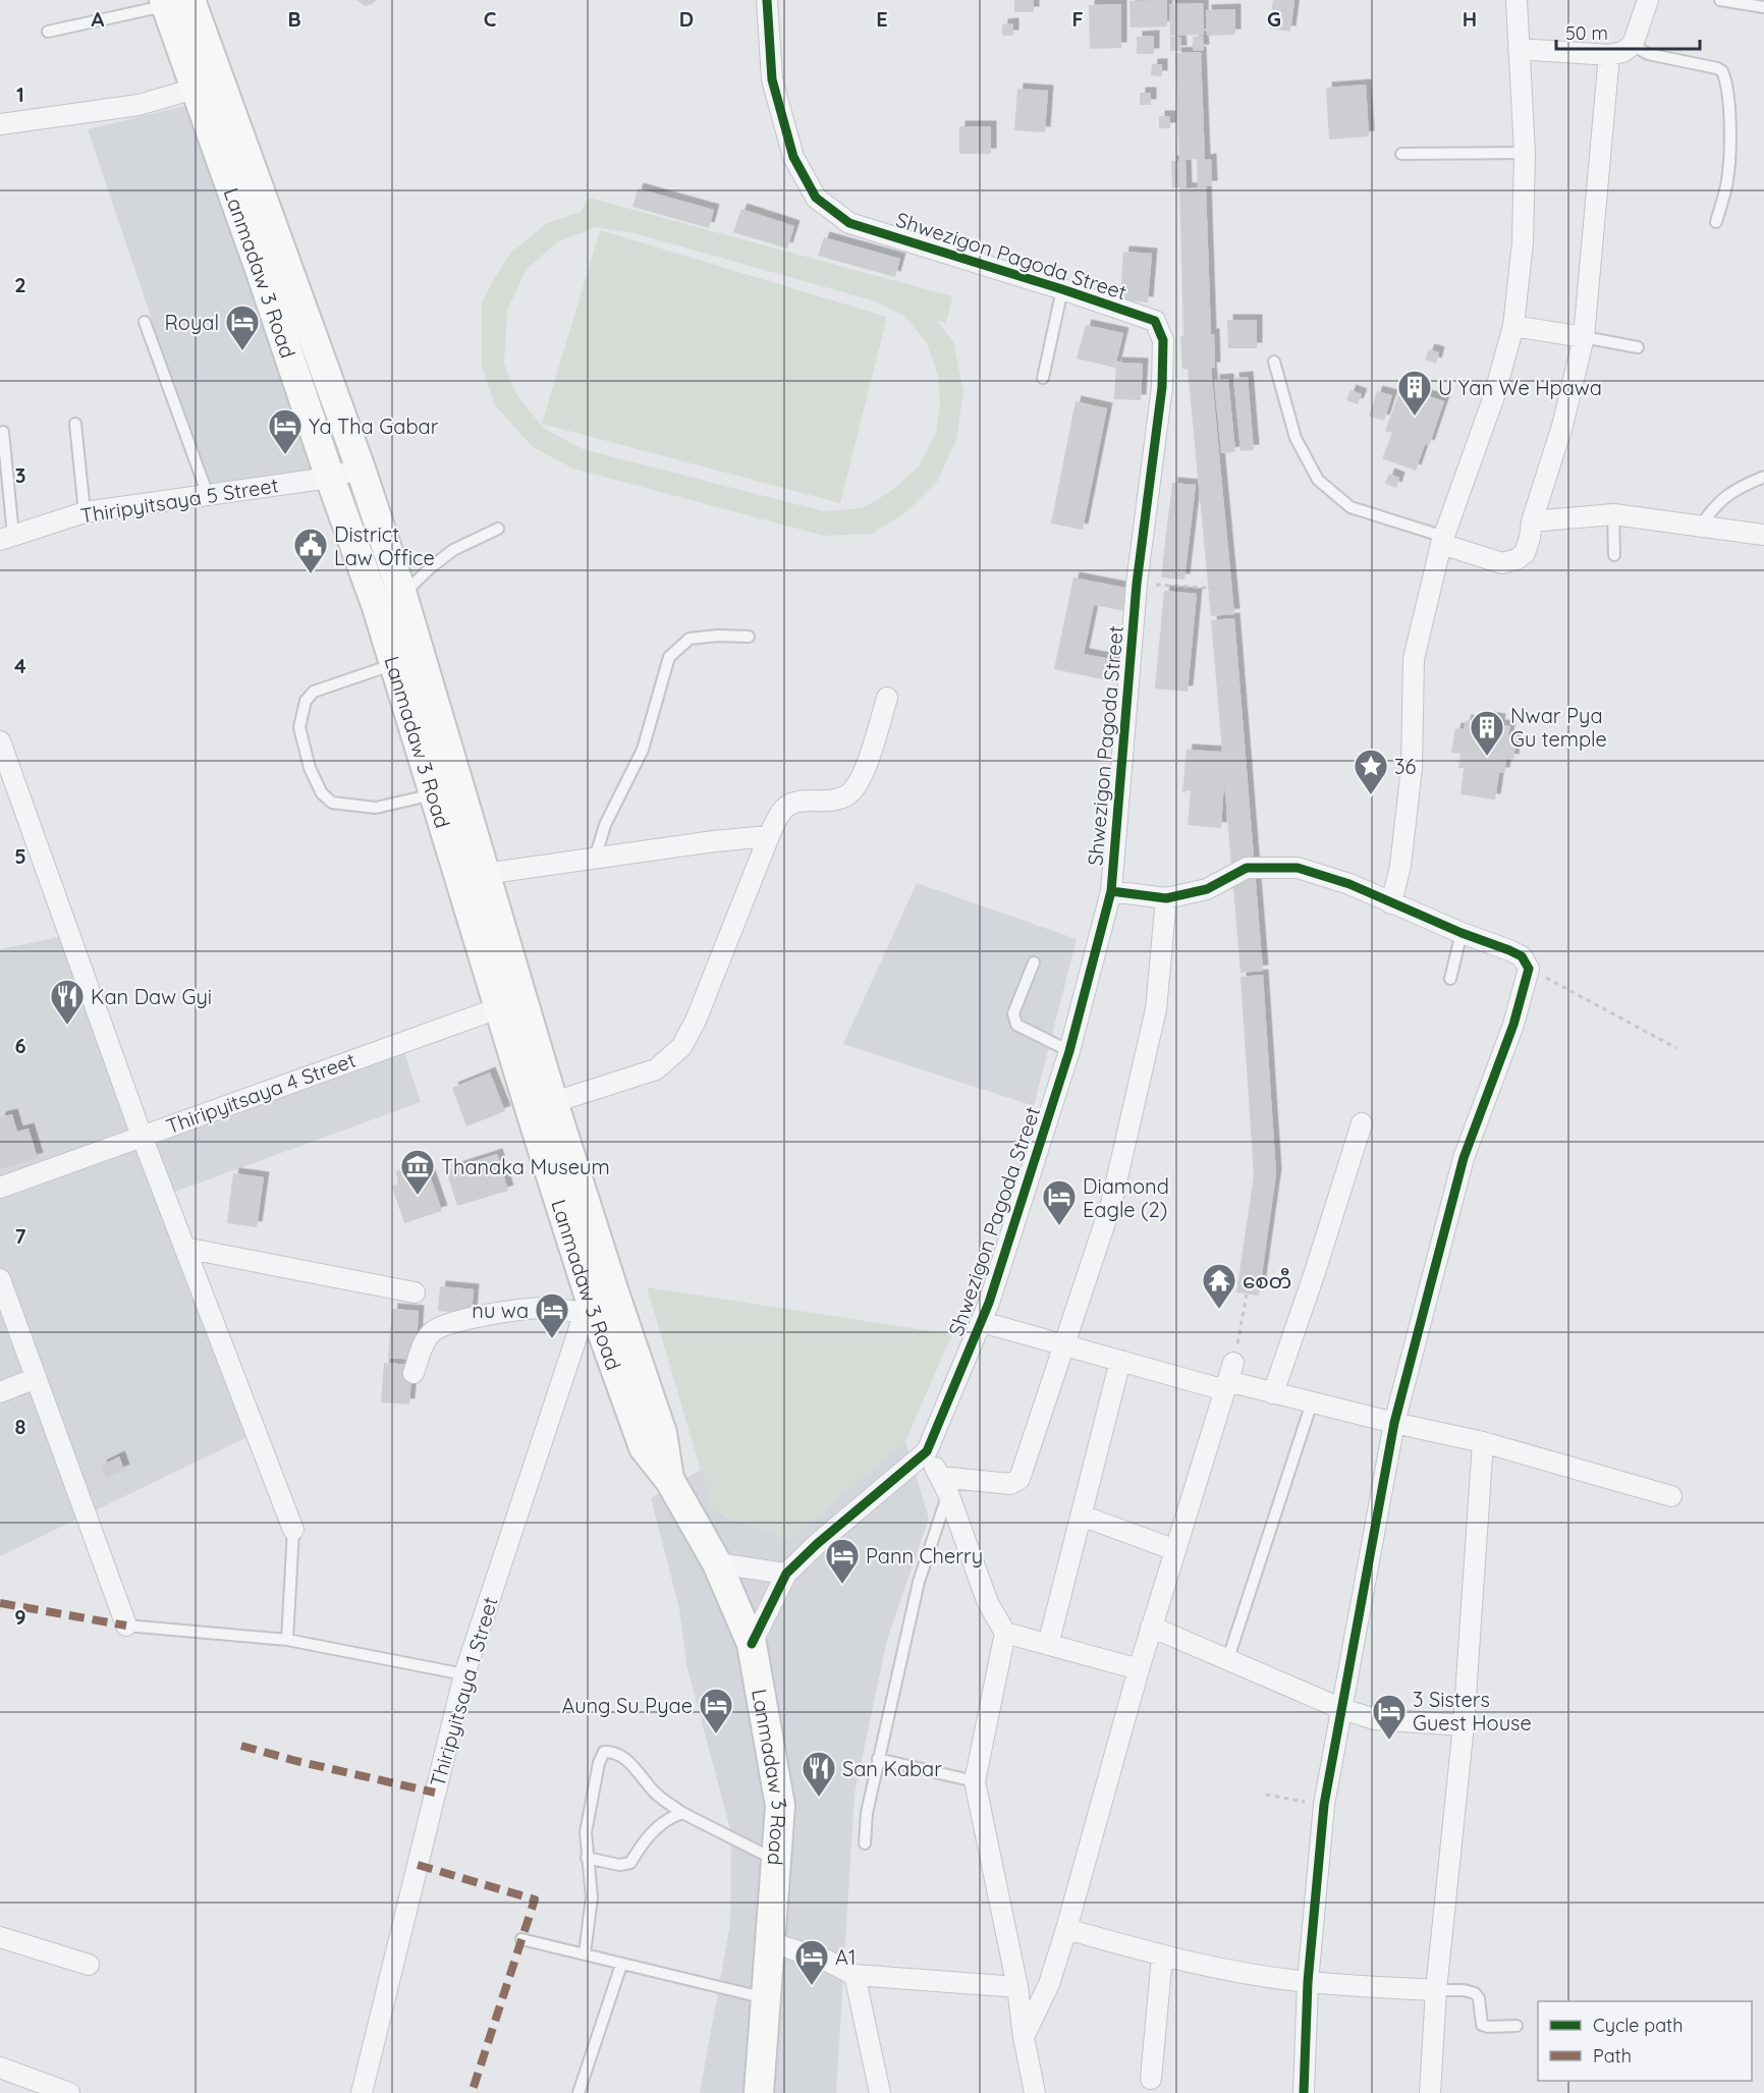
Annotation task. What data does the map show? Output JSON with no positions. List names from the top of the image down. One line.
{"streets":{"main road":["Lanmadaw 3 Road"],"street":["Shwezigon Pagoda Street","Thiripyitsaya 5 Street","Thiripyitsaya 4 Street","Thiripyitsaya 1 Street"]},"crossings":[["Shwezigon Pagoda Street","Lanmadaw 3 Road"],["Lanmadaw 3 Road","Thiripyitsaya 5 Street"],["Lanmadaw 3 Road","Thiripyitsaya 4 Street"],["Lanmadaw 3 Road","Thiripyitsaya 1 Street"]],"places":{"hotel":["Royal","Ya Tha Gabar","Diamond Eagle (2)","nu wa","Pann Cherry","Aung Su Pyae","3 Sisters Guest House","A1"],"building":["U Yan We Hpawa","Nwar Pya Gu temple"],"public building":["District Law Office"],"place":["36"],"restaurant":["Kan Daw Gyi","San Kabar"],"museum":["Thanaka Museum"],"temple":["စေတီ"]},"legend":["Cycle path","Path"],"scale_bar":"50 m","grid":{"columns":["A","B","C","D","E","F","G","H"],"rows":["1","2","3","4","5","6","7","8","9"]}}
